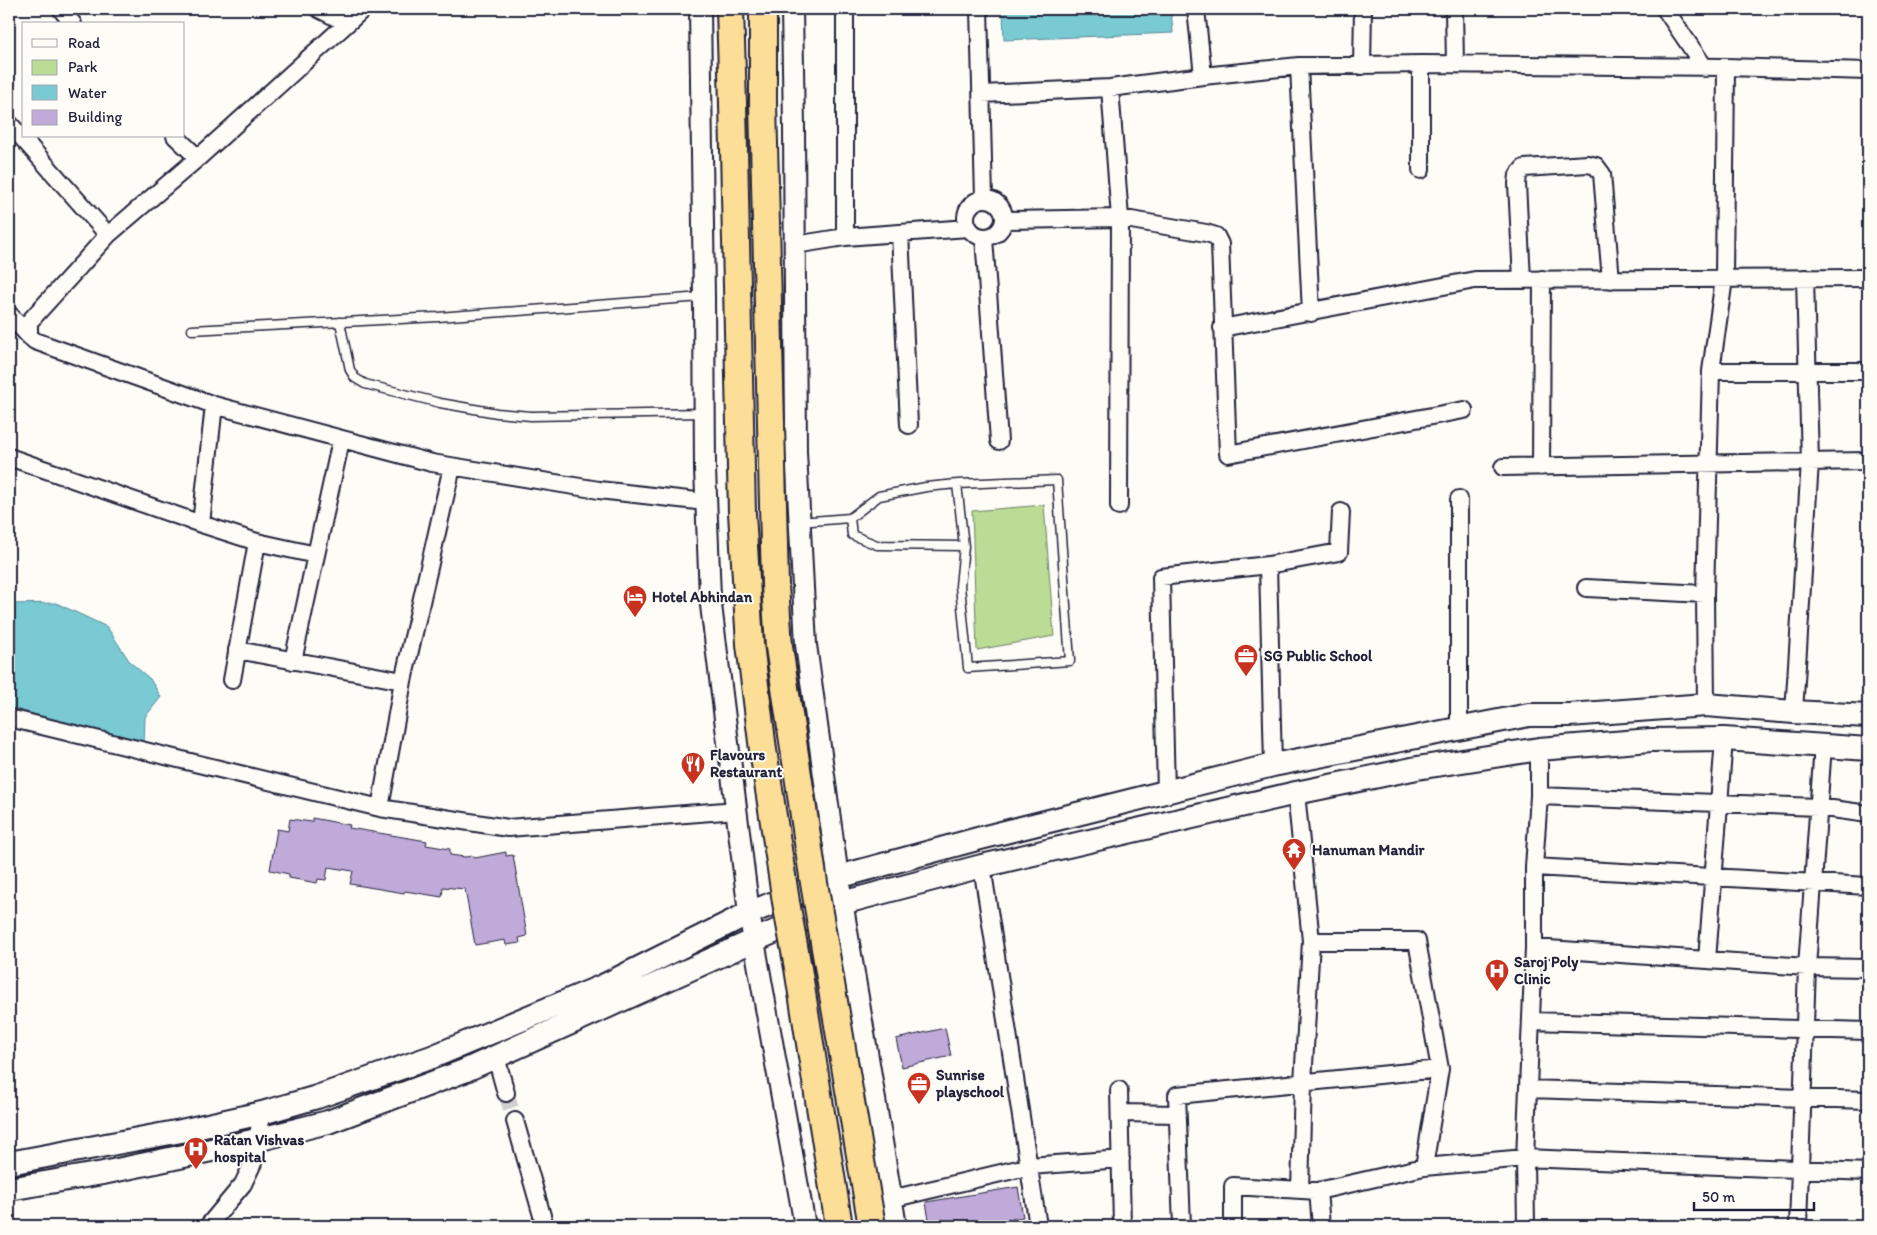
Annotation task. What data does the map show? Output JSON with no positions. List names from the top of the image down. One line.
{"places":{"hotel":["Hotel Abhindan"],"office":["SG Public School","Sunrise playschool"],"restaurant":["Flavours Restaurant"],"temple":["Hanuman Mandir"],"hospital":["Saroj Poly Clinic","Ratan Vishvas hospital"]},"legend":["Road","Park","Water","Building"],"scale_bar":"50 m"}
